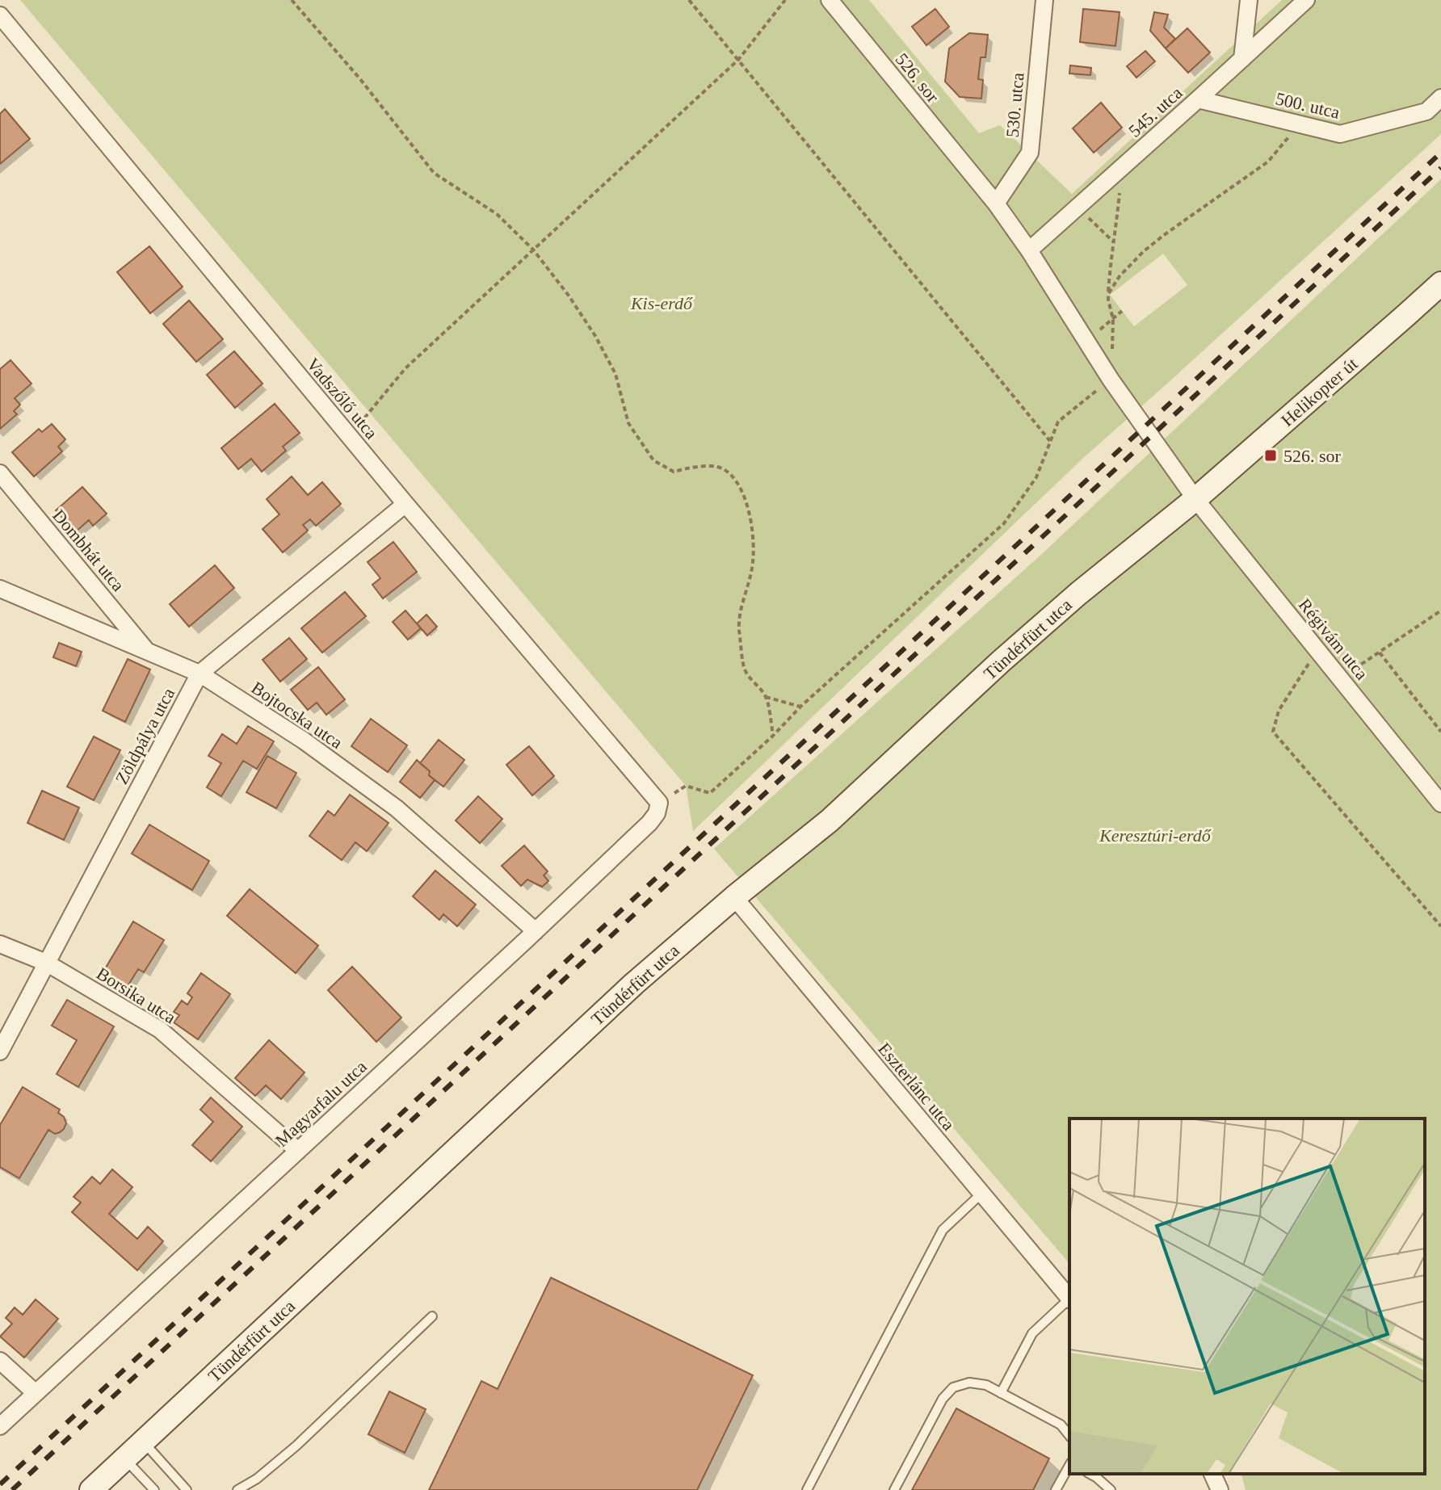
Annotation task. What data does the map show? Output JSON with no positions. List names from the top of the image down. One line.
{"streets":{"street":["526. sor","530. utca","500. utca","545. utca","Helikopter út","Vadszőlő utca","Dombhát utca","Tündérfürt utca","Régivám utca","Bojtocska utca","Zöldpálya utca","Borsika utca","Eszterlánc utca","Magyarfalu utca"]},"crossings":[["526. sor","530. utca"],["526. sor","545. utca"],["526. sor","Helikopter út"],["526. sor","Tündérfürt utca"],["526. sor","Régivám utca"],["500. utca","545. utca"],["Helikopter út","Tündérfürt utca"],["Helikopter út","Régivám utca"],["Vadszőlő utca","Zöldpálya utca"],["Vadszőlő utca","Magyarfalu utca"],["Dombhát utca","Bojtocska utca"],["Tündérfürt utca","Régivám utca"],["Tündérfürt utca","Eszterlánc utca"],["Bojtocska utca","Zöldpálya utca"],["Bojtocska utca","Magyarfalu utca"],["Zöldpálya utca","Borsika utca"],["Borsika utca","Magyarfalu utca"]],"parks":["Kis-erdő","Keresztúri-erdő"],"places":{"transit":["526. sor"]}}
